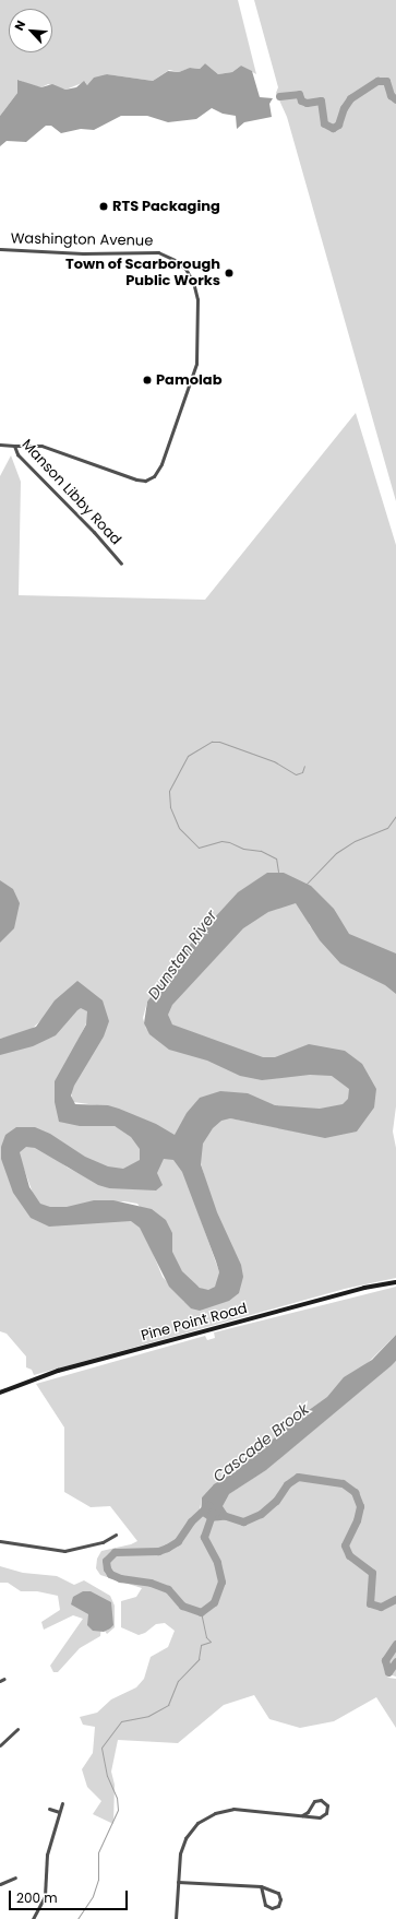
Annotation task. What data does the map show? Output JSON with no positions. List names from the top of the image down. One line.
{"streets":{"main road":["Pine Point Road"],"street":["Washington Avenue","Manson Libby Road"]},"crossings":[["Washington Avenue","Manson Libby Road"]],"water":["Dunstan River","Cascade Brook"],"places":["RTS Packaging","Town of Scarborough Public Works","Pamolab"],"scale_bar":"200 m","north":"top left"}
